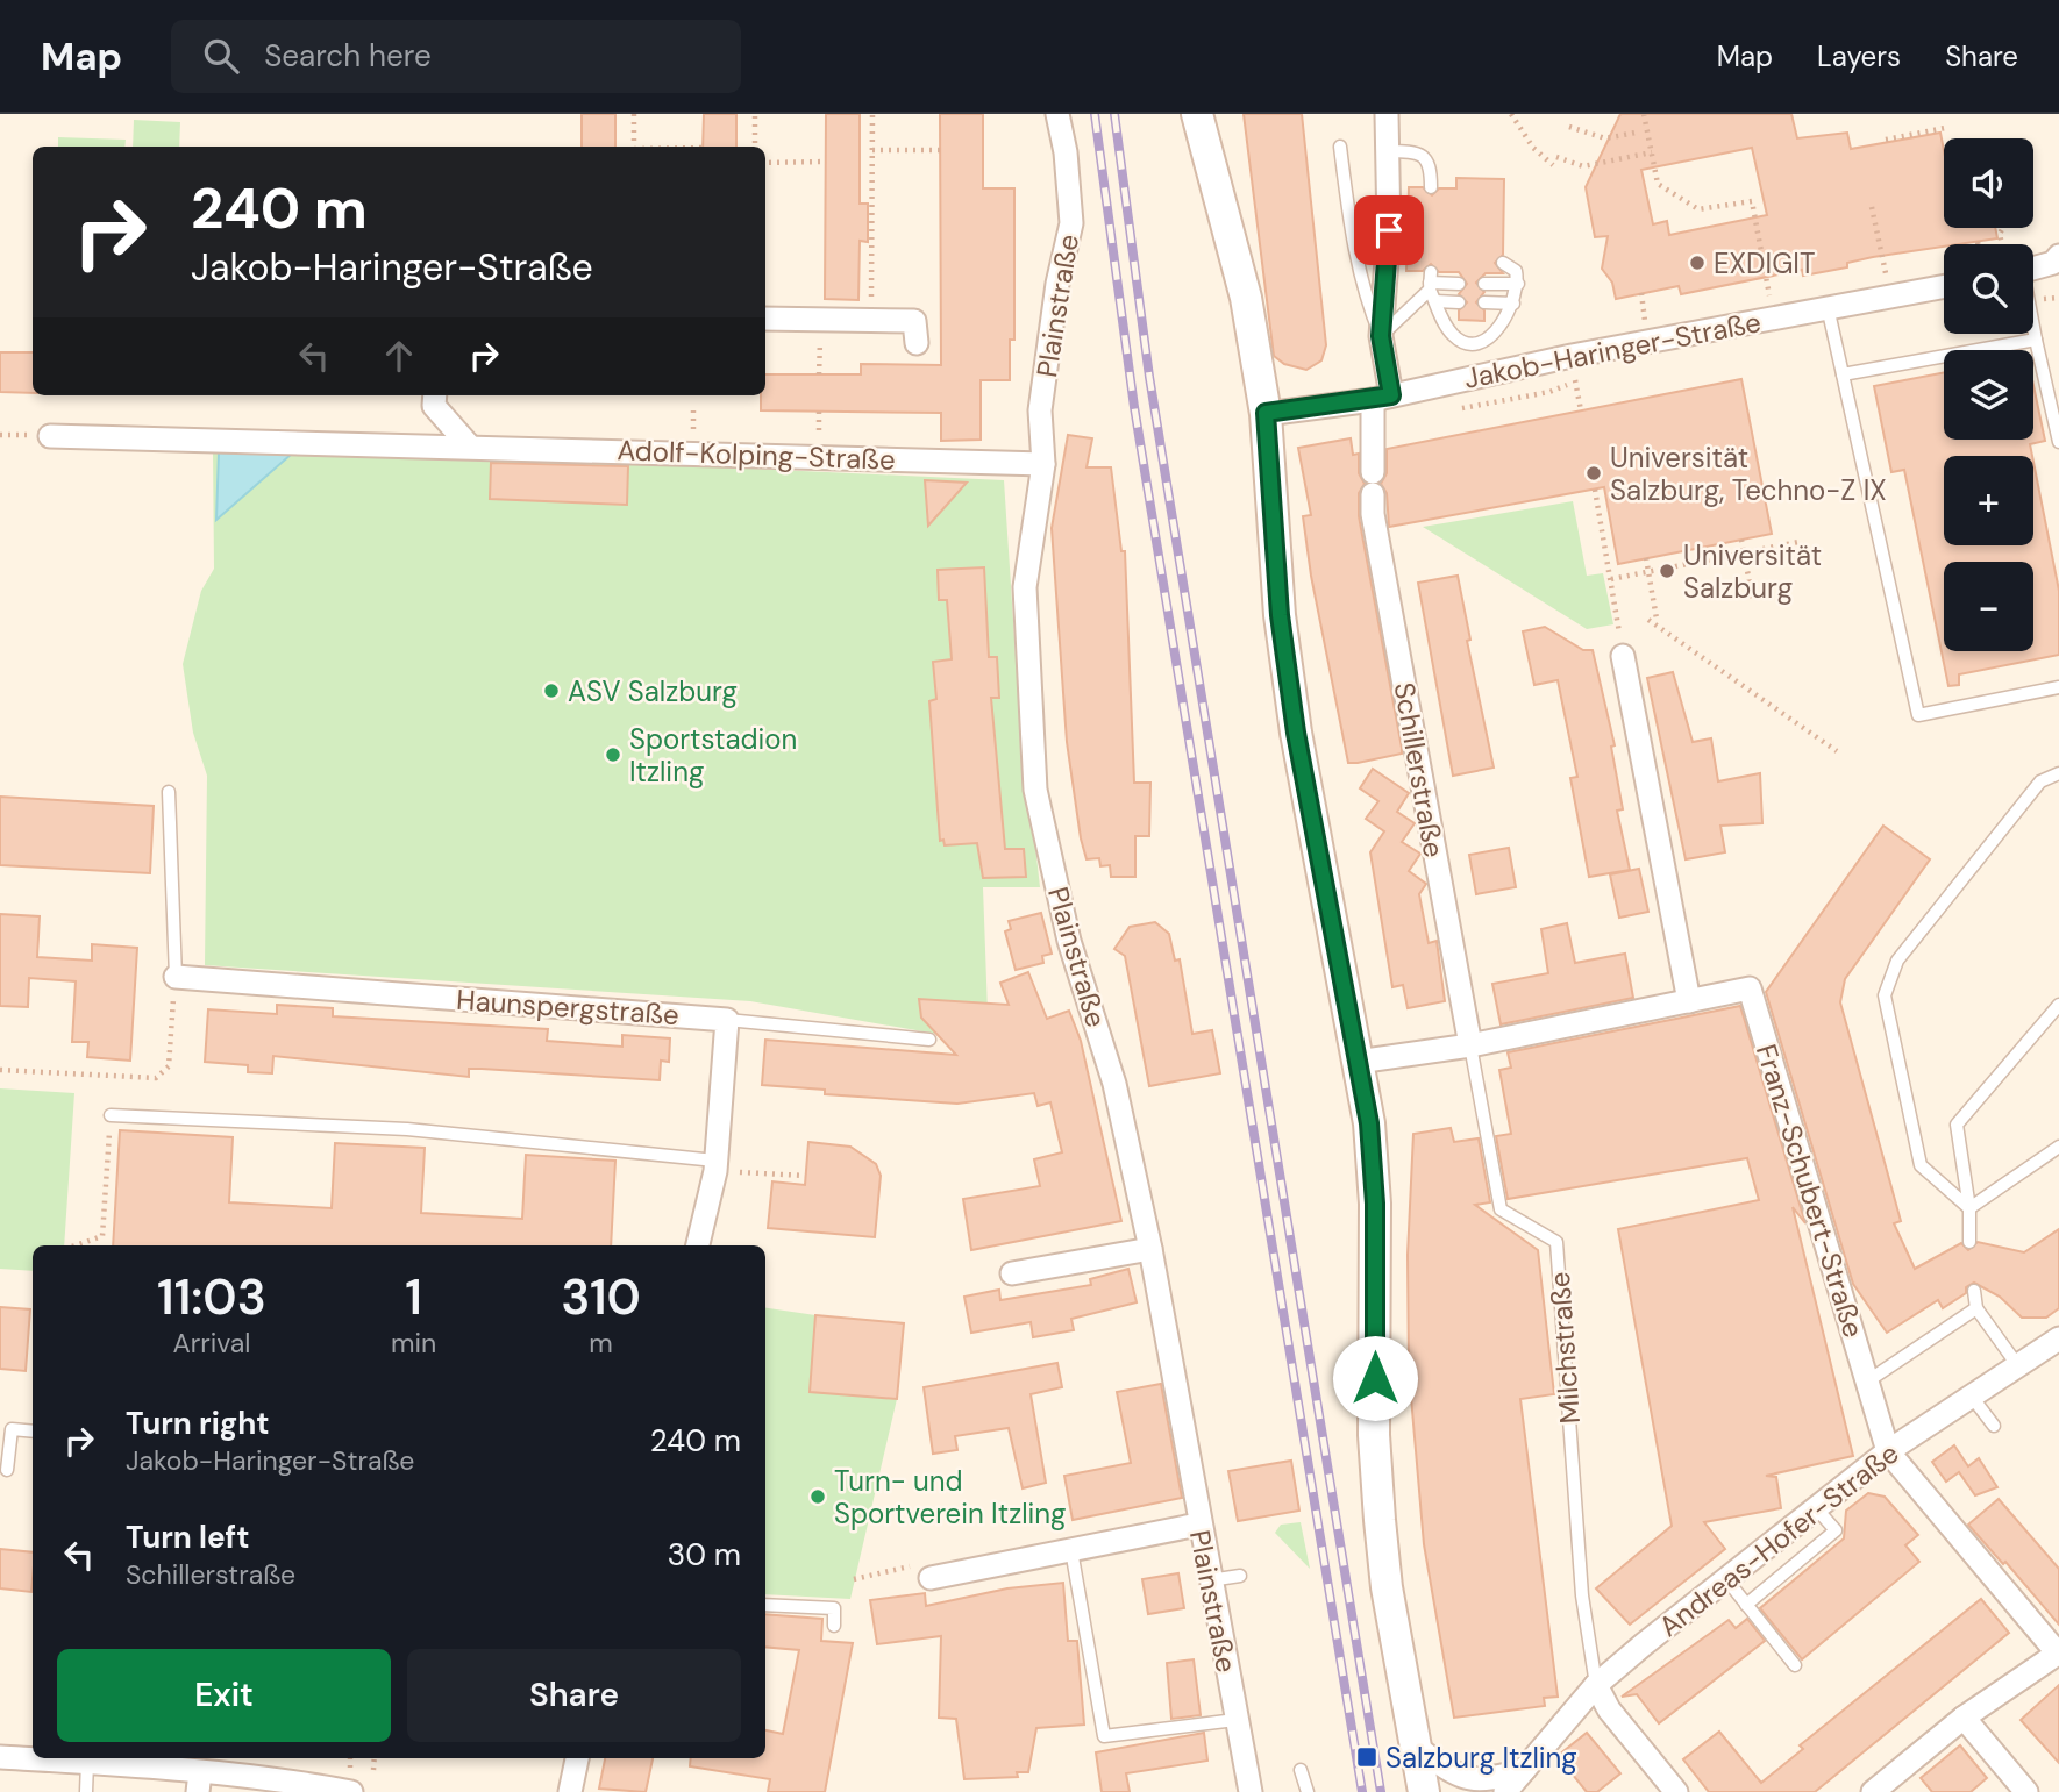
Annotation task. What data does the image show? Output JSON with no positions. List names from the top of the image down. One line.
{"streets":{"street":["Plainstraße","Jakob-Haringer-Straße","Adolf-Kolping-Straße","Schillerstraße","Haunspergstraße","Franz-Schubert-Straße","Andreas-Hofer-Straße"],"lane":["Milchstraße"]},"crossings":[["Plainstraße","Adolf-Kolping-Straße"],["Jakob-Haringer-Straße","Schillerstraße"],["Schillerstraße","Franz-Schubert-Straße"],["Schillerstraße","Milchstraße"],["Franz-Schubert-Straße","Milchstraße"],["Franz-Schubert-Straße","Andreas-Hofer-Straße"],["Milchstraße","Andreas-Hofer-Straße"]],"places":{"other":["EXDIGIT","Universität Salzburg, Techno-Z IX","Universität Salzburg","ASV Salzburg","Sportstadion Itzling","Turn- und Sportverein Itzling"],"transit":["Salzburg Itzling"]},"page":{"header":"Map","search":"Search here","nav":["Map","Layers","Share"],"map_buttons":["+","−"],"turn":["240 m","Jakob-Haringer-Straße"],"eta":["11:03","Arrival","1","min","310","m"],"list":[{"name":"Turn right","note":"Jakob-Haringer-Straße","value":"240 m"},{"name":"Turn left","note":"Schillerstraße","value":"30 m"}],"buttons":["Exit","Share"]}}
